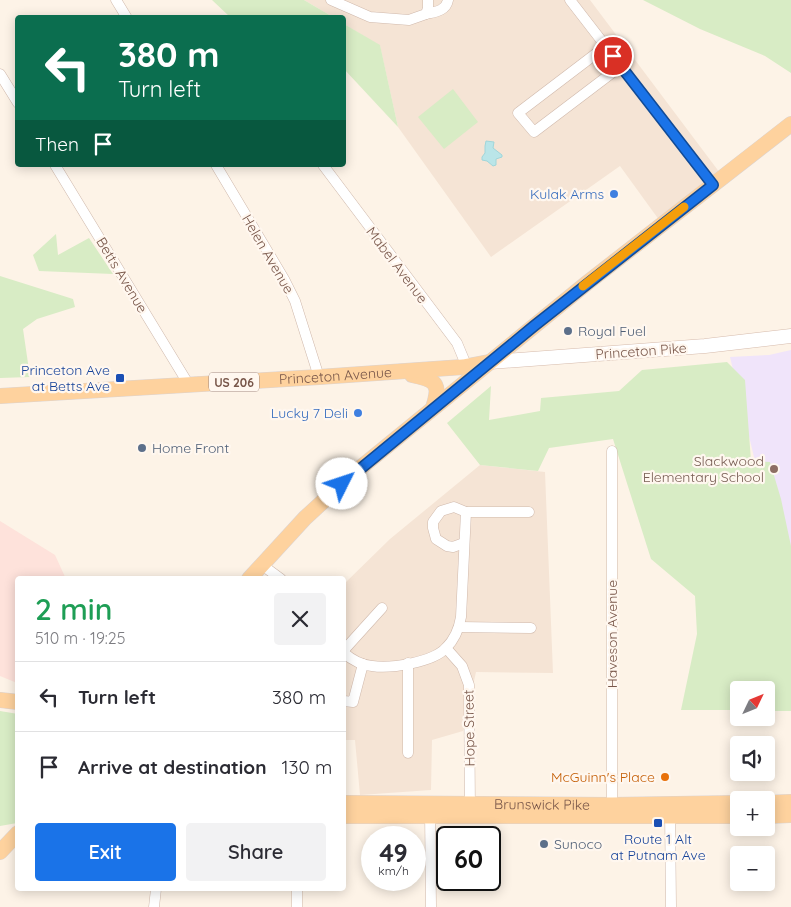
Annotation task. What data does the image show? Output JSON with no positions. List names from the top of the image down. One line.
{"streets":{"main road":["Princeton Pike","Princeton Avenue","US 206","Brunswick Pike"],"street":["Helen Avenue","Mabel Avenue","Betts Avenue","Haveson Avenue","Hope Street"]},"crossings":[["Helen Avenue","Princeton Avenue"],["Mabel Avenue","Princeton Avenue"],["Betts Avenue","Princeton Avenue"],["Princeton Pike","Princeton Avenue"],["Princeton Pike","US 206"],["Princeton Avenue","US 206"],["Haveson Avenue","Brunswick Pike"],["Hope Street","Brunswick Pike"]],"places":{"other":["Kulak Arms","Royal Fuel","Lucky 7 Deli","Home Front","Slackwood Elementary School","McGuinn's Place","Sunoco"],"transit":["Princeton Ave at Betts Ave","Route 1 Alt at Putnam Ave"]},"north":"top right","page":{"turn":["380 m","Turn left"],"then":"Then","heading":["2 min","510 m · 19:25"],"list":[{"name":"Turn left","value":"380 m"},{"name":"Arrive at destination","value":"130 m"}],"map_buttons":["+","−"],"buttons":["Exit","Share"],"speed":"49 km/h","limit":"60"}}
